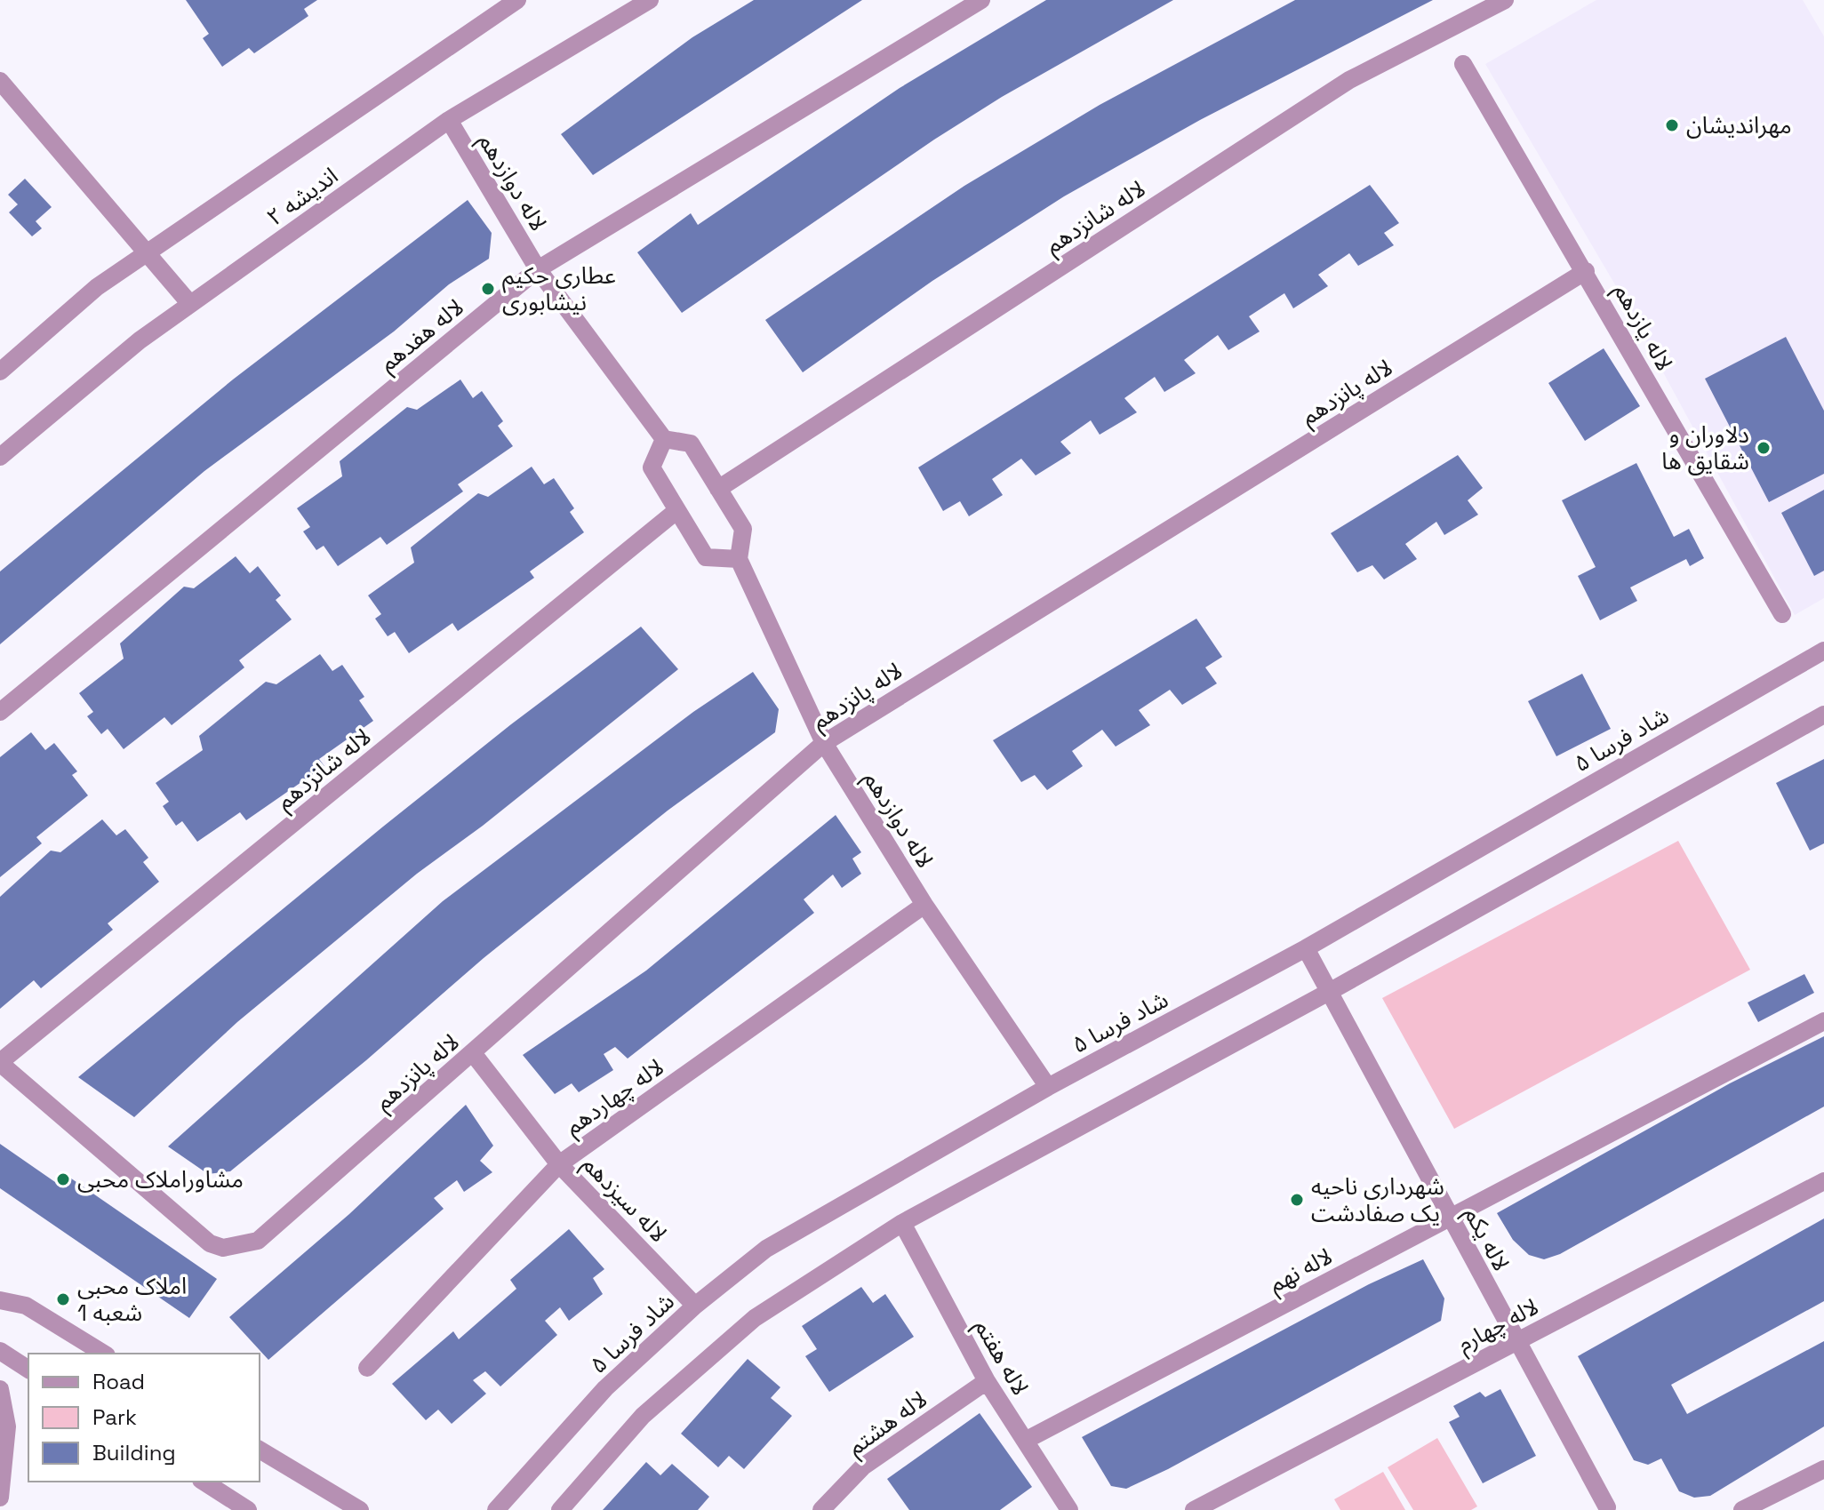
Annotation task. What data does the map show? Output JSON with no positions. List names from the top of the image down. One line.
{"streets":{"street":["لاله دوازدهم","اندیشه ۲","لاله شانزدهم","لاله یازدهم","لاله هفدهم","لاله پانزدهم","شاد فرسا ۵","لاله چهاردهم","لاله سیزدهم","لاله یکم","لاله نهم","لاله چهارم","لاله هفتم","لاله هشتم"]},"crossings":[["لاله دوازدهم","اندیشه ۲"],["لاله دوازدهم","لاله هفدهم"],["لاله دوازدهم","لاله پانزدهم"],["لاله دوازدهم","شاد فرسا ۵"],["لاله دوازدهم","لاله چهاردهم"],["لاله شانزدهم","لاله پانزدهم"],["لاله یازدهم","لاله پانزدهم"],["لاله پانزدهم","لاله سیزدهم"],["شاد فرسا ۵","لاله سیزدهم"],["شاد فرسا ۵","لاله یکم"],["لاله چهاردهم","لاله سیزدهم"],["لاله یکم","لاله نهم"],["لاله یکم","لاله چهارم"],["لاله نهم","لاله هفتم"],["لاله هفتم","لاله هشتم"]],"places":["مهراندیشان","عطاری حکیم نیشابوری","دلاوران و شقایق ها","مشاوراملاک محبی","شهرداری ناحیه یک صفادشت","املاک محبی شعبه 1"],"legend":["Road","Park","Building"]}
